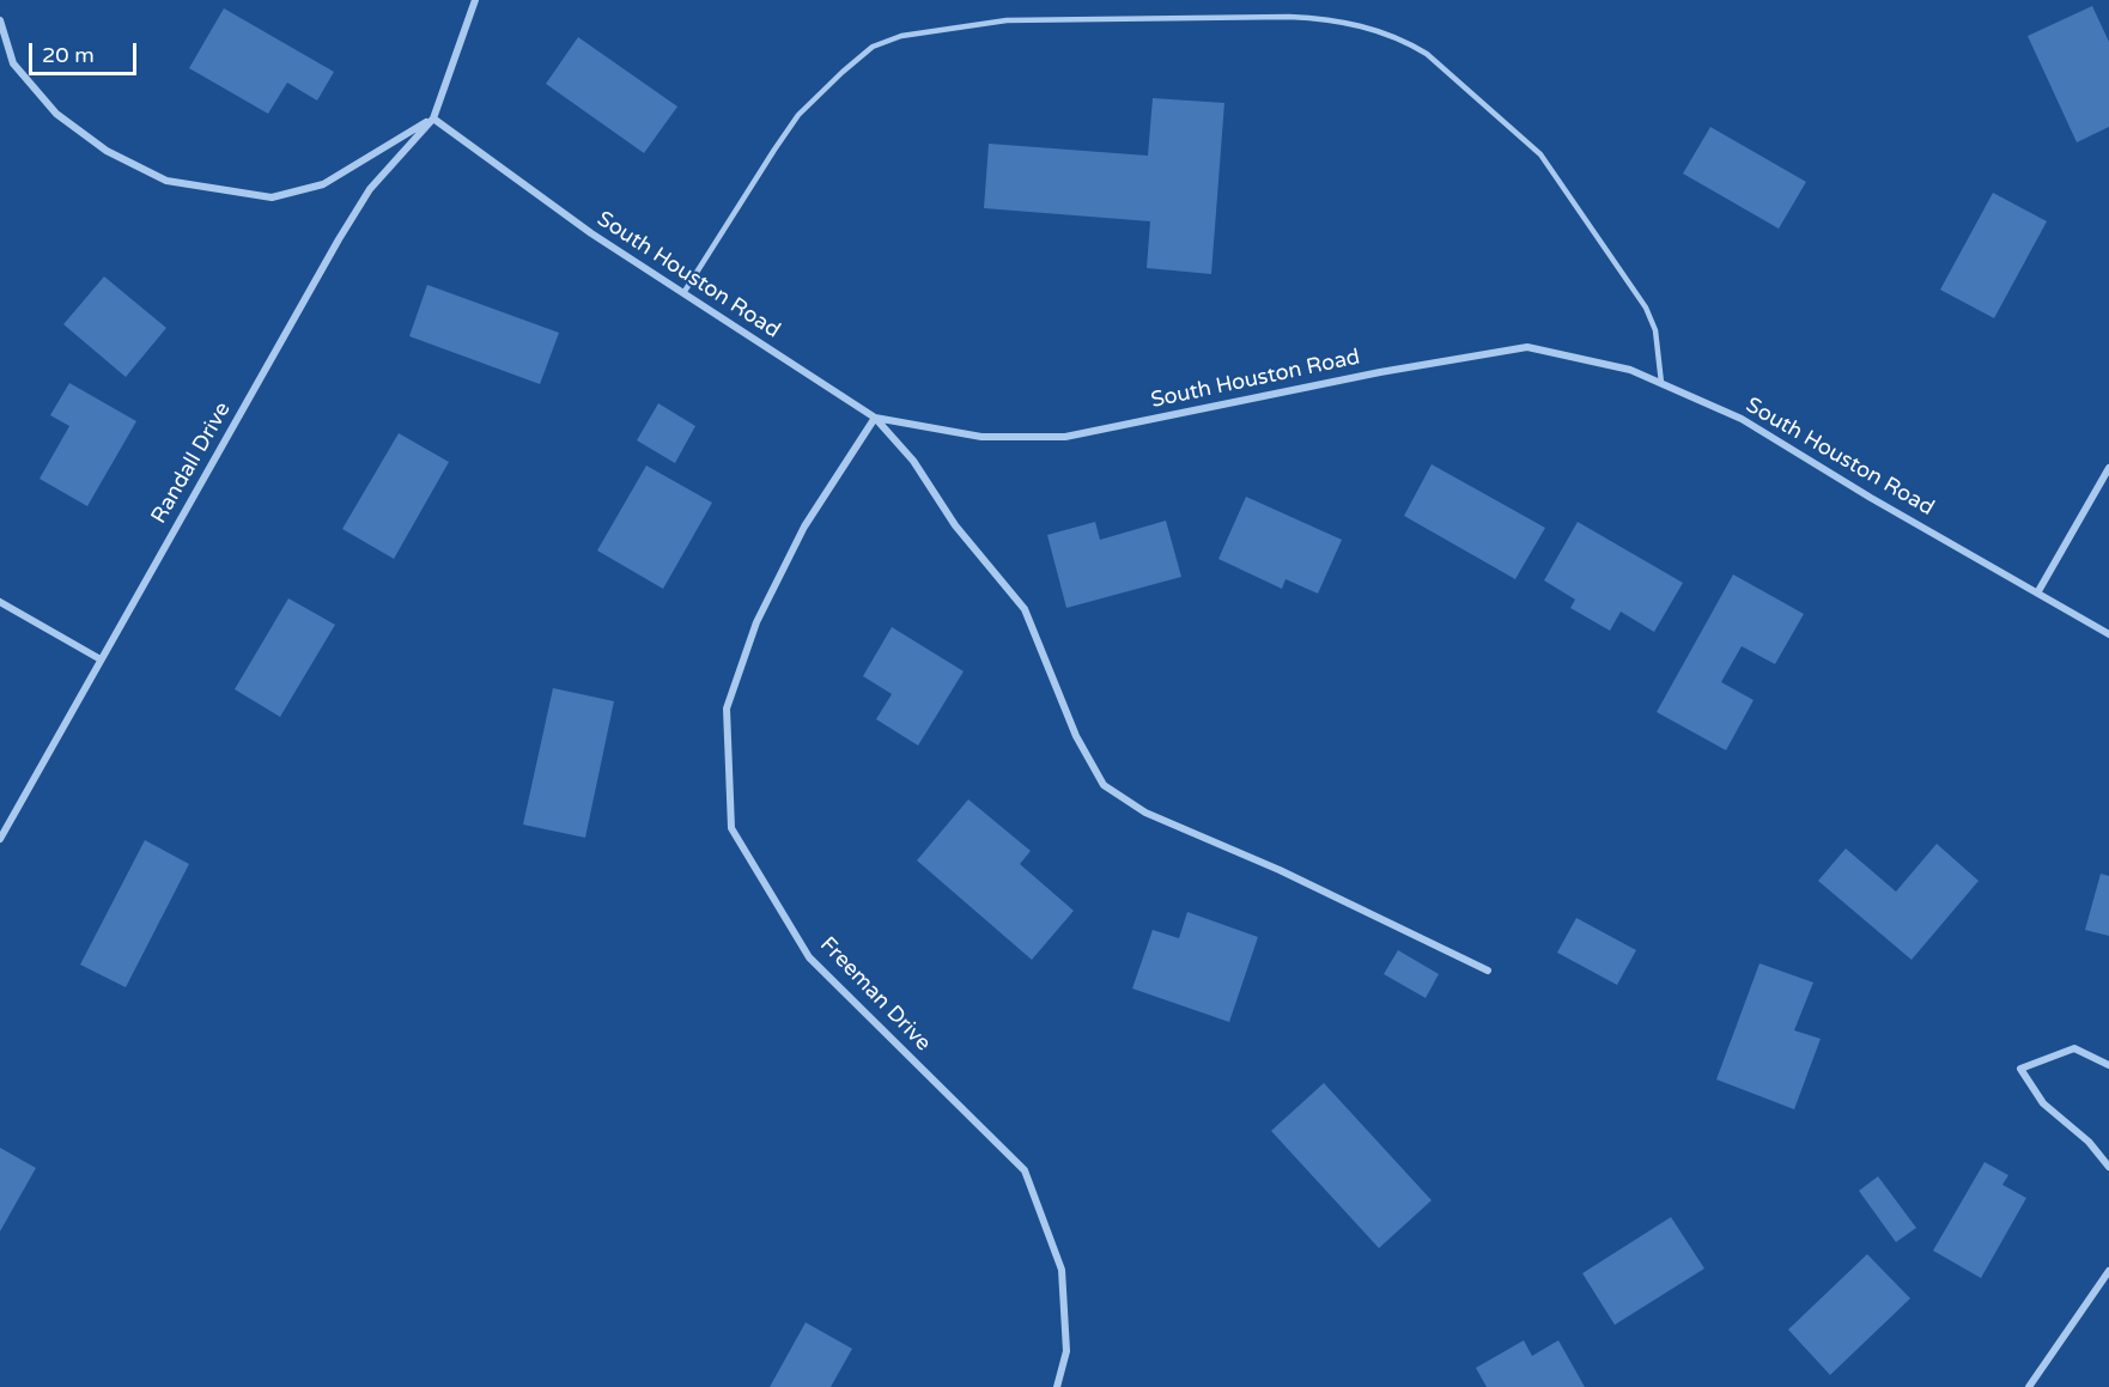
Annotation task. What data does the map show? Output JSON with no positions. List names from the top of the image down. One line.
{"streets":{"street":["South Houston Road","Randall Drive","Freeman Drive"]},"crossings":[["South Houston Road","Randall Drive"],["South Houston Road","Freeman Drive"]],"scale_bar":"20 m"}
